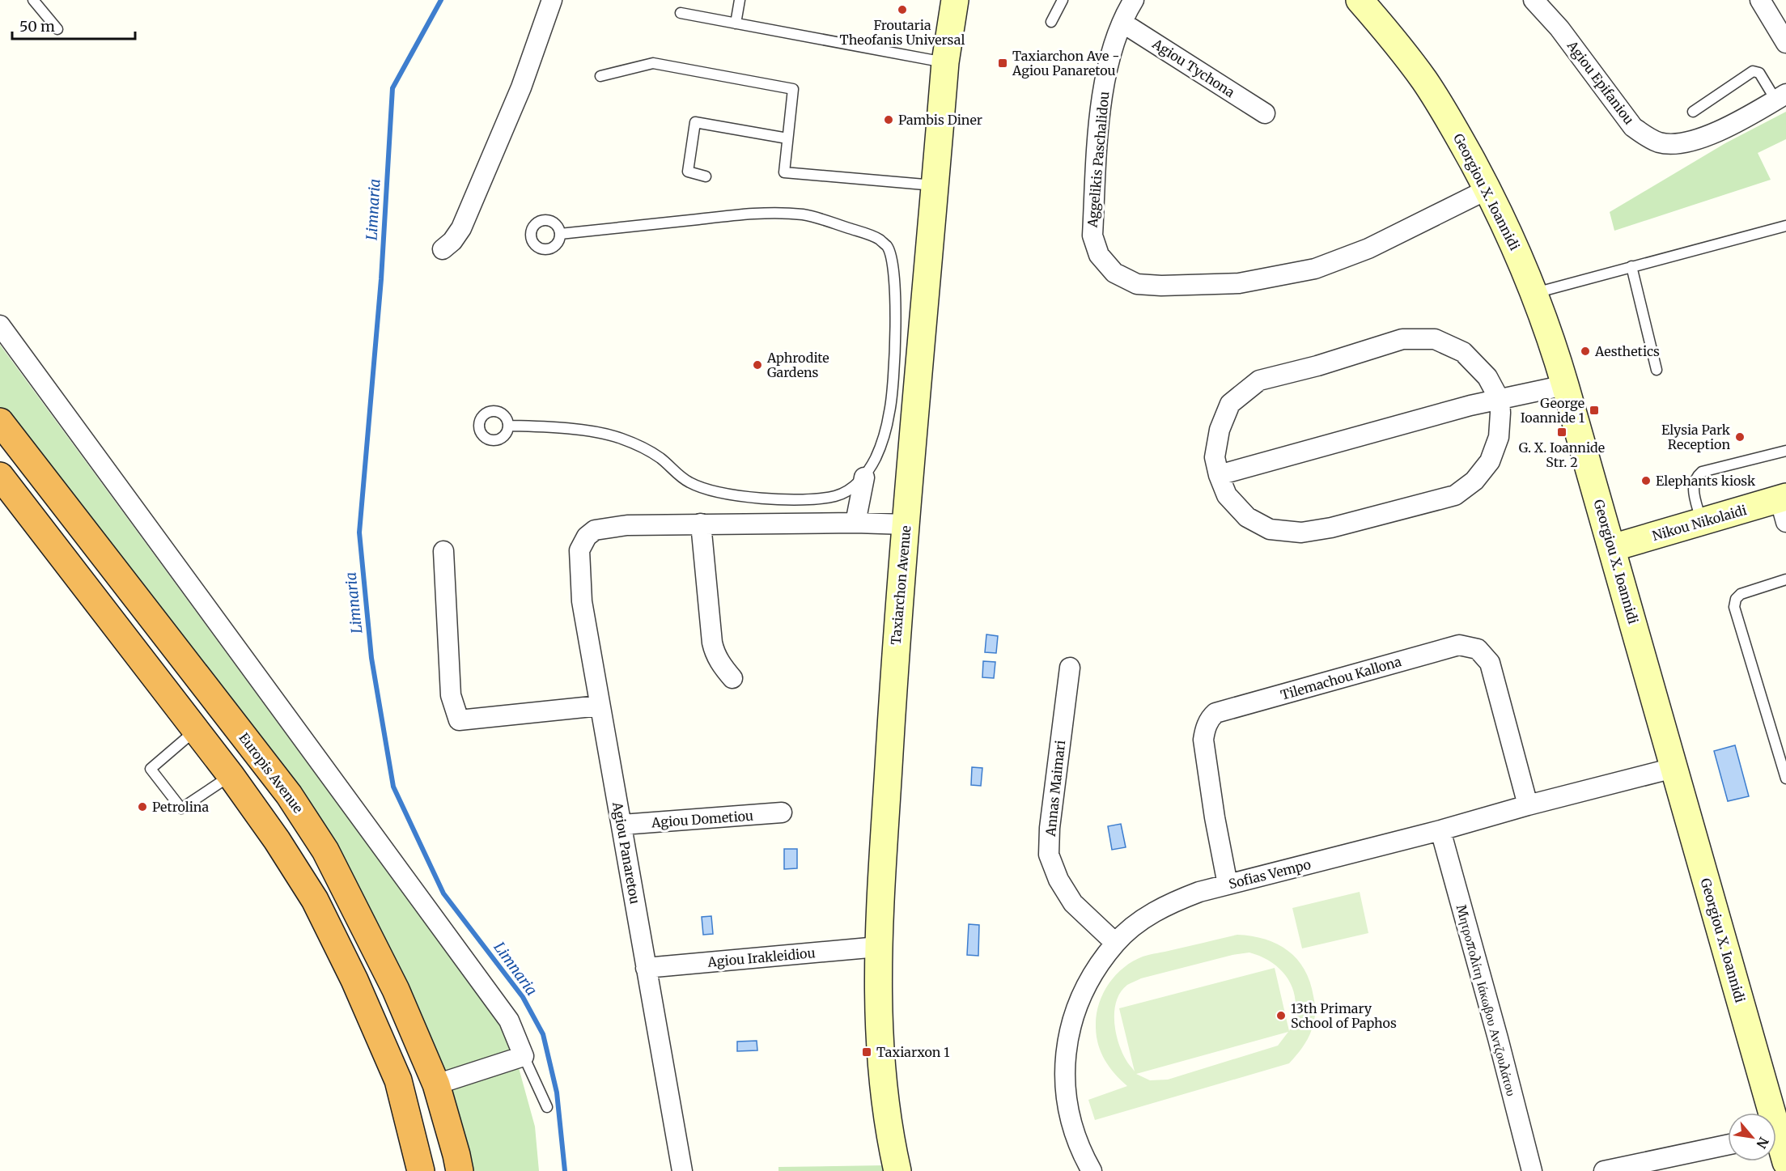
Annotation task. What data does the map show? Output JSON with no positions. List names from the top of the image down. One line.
{"streets":{"highway":["Europis Avenue"],"street":["Agiou Tychona","Agiou Epifaniou","Aggelikis Paschalidou","Georgiou X. Ioannidi","Nikou Nikolaidi","Taxiarchon Avenue","Tilemachou Kallona","Annas Maimari","Agiou Dometiou","Agiou Panaretou","Sofias Vempo","Agiou Irakleidiou","Μητροπολίτη Ιάκωβου Αντζουλάτου"]},"crossings":[["Agiou Tychona","Aggelikis Paschalidou"],["Aggelikis Paschalidou","Georgiou X. Ioannidi"],["Georgiou X. Ioannidi","Nikou Nikolaidi"],["Georgiou X. Ioannidi","Sofias Vempo"],["Taxiarchon Avenue","Agiou Irakleidiou"],["Tilemachou Kallona","Sofias Vempo"],["Annas Maimari","Sofias Vempo"],["Agiou Dometiou","Agiou Panaretou"],["Agiou Panaretou","Agiou Irakleidiou"],["Sofias Vempo","Μητροπολίτη Ιάκωβου Αντζουλάτου"]],"water":["Limnaria"],"places":{"other":["Froutaria Theofanis Universal","Pambis Diner","Aesthetics","Aphrodite Gardens","Elysia Park Reception","Elephants kiosk","Petrolina","13th Primary School of Paphos"],"transit":["Taxiarchon Ave - Agiou Panaretou","George Ioannide 1","G. X. Ioannide Str. 2","Taxiarxon 1"]},"scale_bar":"50 m","north":"bottom right"}
